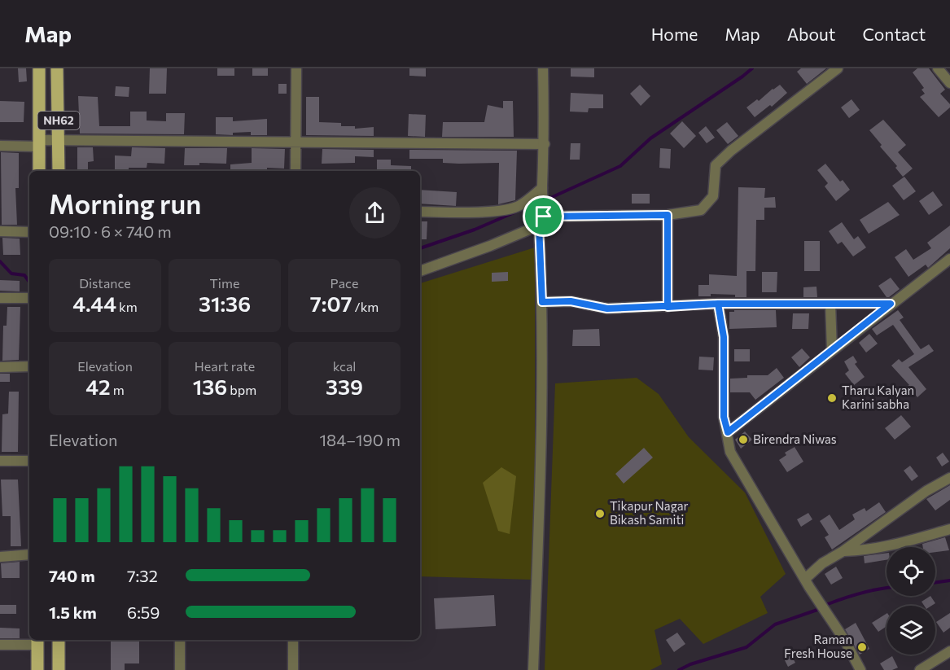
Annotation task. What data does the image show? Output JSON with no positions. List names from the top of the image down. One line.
{"streets":{"main road":["NH62"]},"places":["Tharu Kalyan Karini sabha","Birendra Niwas","Tikapur Nagar Bikash Samiti","Raman Fresh House"],"page":{"header":"Map","nav":["Home","Map","About","Contact"],"heading":["Morning run","09:10 · 6 × 740 m"],"stats":[["Distance","4.44 km"],["Time","31:36"],["Pace","7:07 /km"],["Elevation","42 m"],["Heart rate","136 bpm"],["kcal","339"]],"chart":["Elevation","184–190 m"],"list":[{"name":"740 m","note":"7:32"},{"name":"1.5 km","note":"6:59"}]}}
